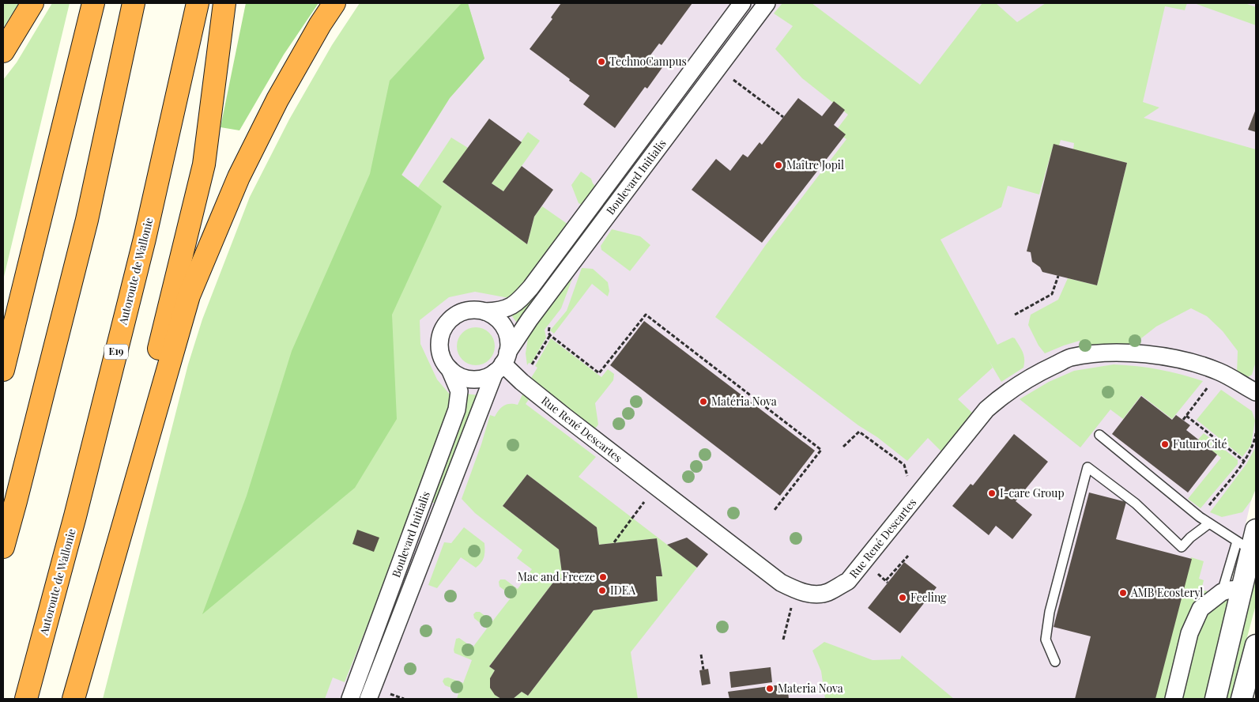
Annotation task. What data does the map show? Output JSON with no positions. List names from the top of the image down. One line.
{"streets":{"highway":["Autoroute de Wallonie","E19"],"street":["Boulevard Initialis","Rue René Descartes"]},"crossings":[["Boulevard Initialis","Rue René Descartes"]],"places":["TechnoCampus","Maître Jopil","Matéria Nova","FuturoCité","I-care Group","Mac and Freeze","IDEA","AMB Ecosteryl","Feeling","Materia Nova"]}
